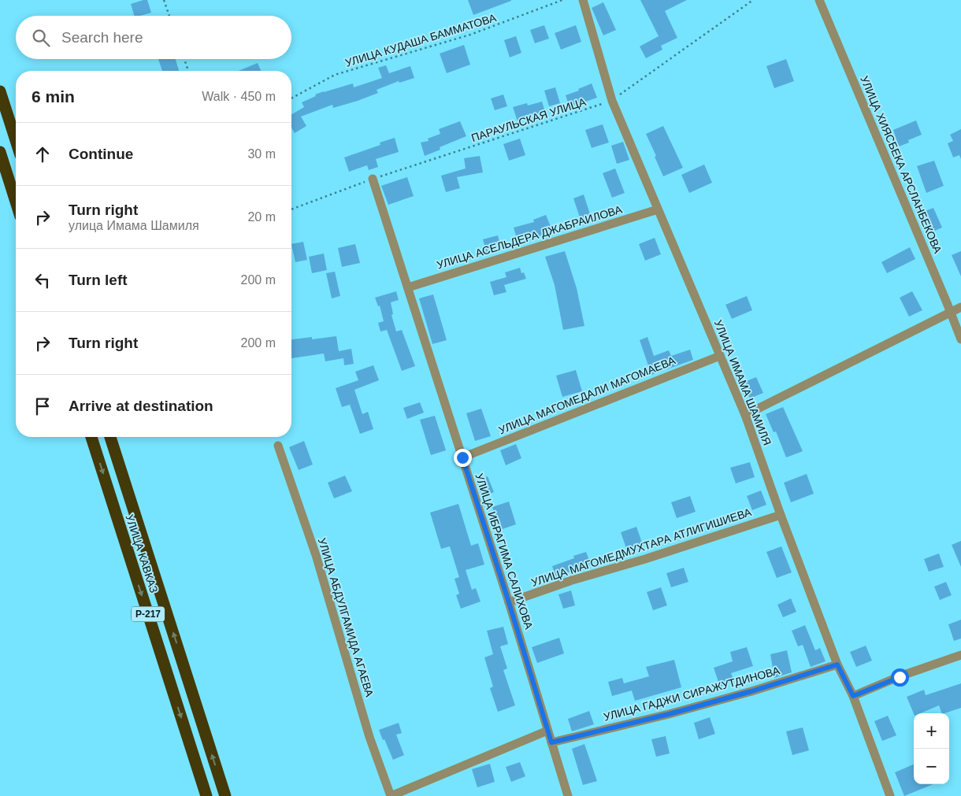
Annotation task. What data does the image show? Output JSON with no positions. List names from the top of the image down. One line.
{"streets":{"highway":["УЛИЦА КАВКАЗ","Р-217"],"street":["УЛИЦА ХИЯСБЕКА АРСЛАНБЕКОВА","УЛИЦА АСЕЛЬДЕРА ДЖАБРАИЛОВА","УЛИЦА ИМАМА ШАМИЛЯ","УЛИЦА МАГОМЕДАЛИ МАГОМАЕВА","УЛИЦА МАГОМЕДМУХТАРА АТЛИГИШИЕВА","УЛИЦА ИБРАГИМА САЛИХОВА","УЛИЦА АБДУЛГАМИДА АГАЕВА","УЛИЦА ГАДЖИ СИРАЖУТДИНОВА"],"path":["УЛИЦА КУДАША БАММАТОВА","ПАРАУЛЬСКАЯ УЛИЦА"]},"crossings":[["ПАРАУЛЬСКАЯ УЛИЦА","УЛИЦА ИМАМА ШАМИЛЯ"],["ПАРАУЛЬСКАЯ УЛИЦА","УЛИЦА ИБРАГИМА САЛИХОВА"],["УЛИЦА АСЕЛЬДЕРА ДЖАБРАИЛОВА","УЛИЦА ИМАМА ШАМИЛЯ"],["УЛИЦА АСЕЛЬДЕРА ДЖАБРАИЛОВА","УЛИЦА ИБРАГИМА САЛИХОВА"],["УЛИЦА ИМАМА ШАМИЛЯ","УЛИЦА МАГОМЕДАЛИ МАГОМАЕВА"],["УЛИЦА ИМАМА ШАМИЛЯ","УЛИЦА МАГОМЕДМУХТАРА АТЛИГИШИЕВА"],["УЛИЦА ИМАМА ШАМИЛЯ","УЛИЦА ГАДЖИ СИРАЖУТДИНОВА"],["УЛИЦА МАГОМЕДАЛИ МАГОМАЕВА","УЛИЦА ИБРАГИМА САЛИХОВА"],["УЛИЦА МАГОМЕДМУХТАРА АТЛИГИШИЕВА","УЛИЦА ИБРАГИМА САЛИХОВА"],["УЛИЦА ИБРАГИМА САЛИХОВА","УЛИЦА ГАДЖИ СИРАЖУТДИНОВА"]],"page":{"search":"Search here","heading":["6 min","Walk · 450 m"],"list":[["Continue","30 m"],["Turn right","улица Имама Шамиля","20 m"],["Turn left","200 m"],["Turn right","200 m"],"Arrive at destination"],"map_buttons":["+","−"]}}
